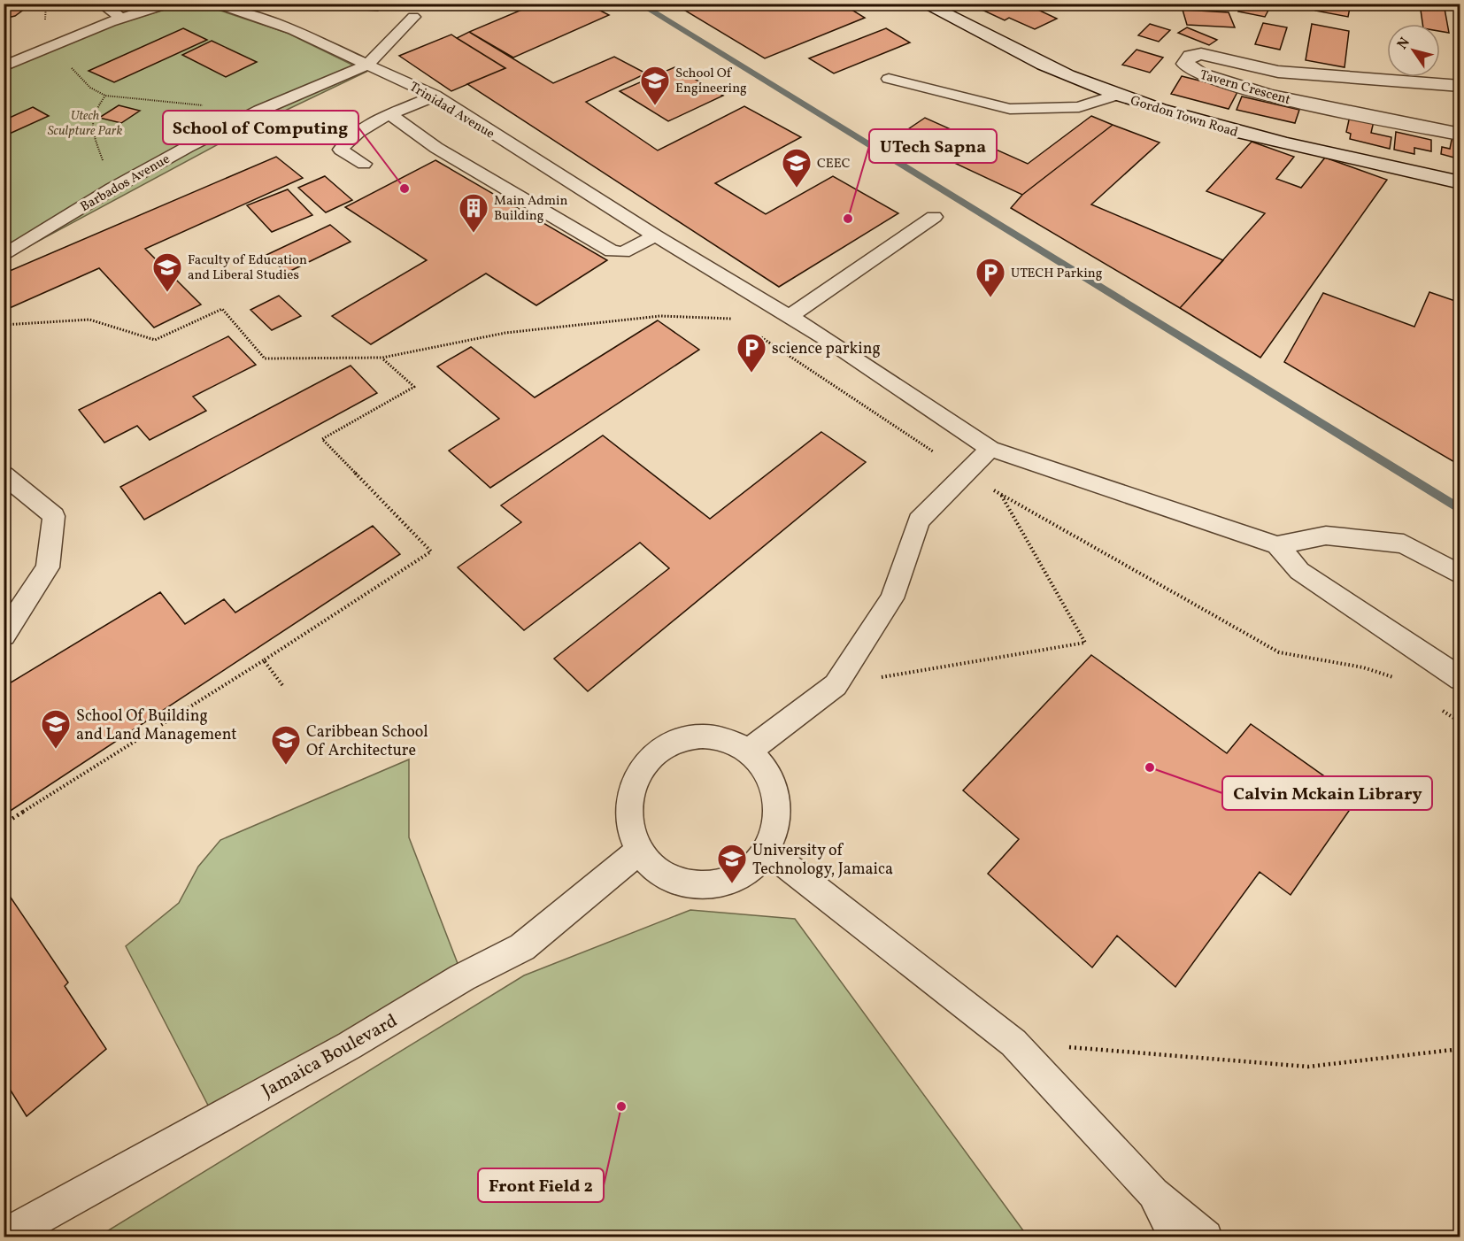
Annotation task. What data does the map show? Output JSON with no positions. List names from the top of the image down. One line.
{"streets":{"main road":["Tavern Crescent","Gordon Town Road"],"lane":["Trinidad Avenue","Barbados Avenue","Jamaica Boulevard"]},"crossings":[["Trinidad Avenue","Barbados Avenue"]],"parks":["Utech Sculpture Park"],"places":{"school or university":["School Of Engineering","CEEC","Faculty of Education and Liberal Studies","School Of Building and Land Management","Caribbean School Of Architecture","University of Technology, Jamaica"],"other":["School of Computing","UTech Sapna","Calvin Mckain Library","Front Field 2"],"building":["Main Admin Building"],"parking":["UTECH Parking","science parking"]},"north":"top left"}
